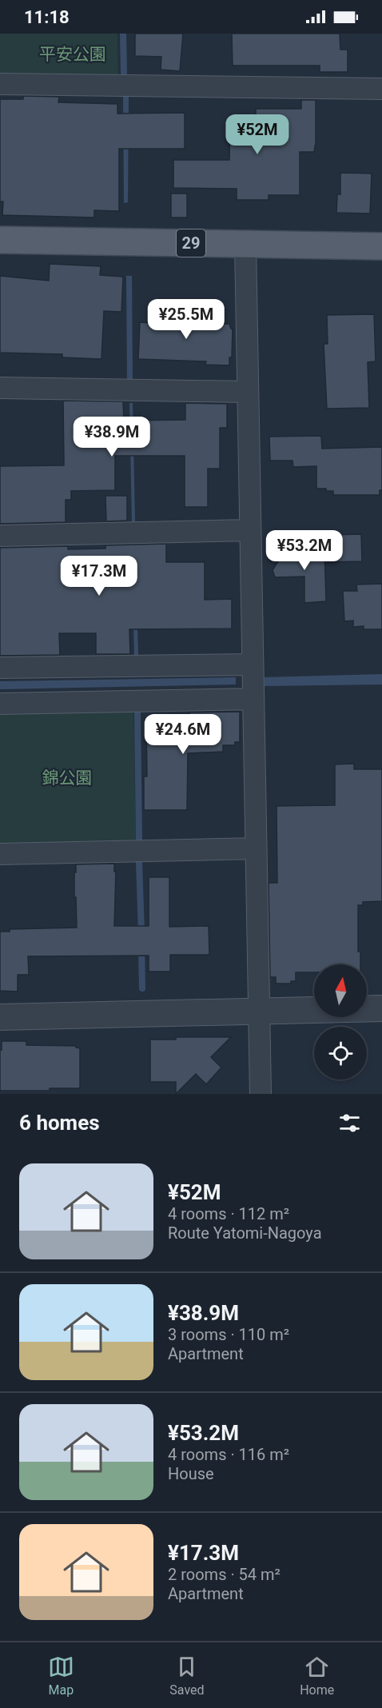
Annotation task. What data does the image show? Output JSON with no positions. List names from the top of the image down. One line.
{"streets":{"main road":["29"]},"parks":["平安公園","錦公園"],"north":"top","page":{"status":"11:18","price":["¥52M","¥25.5M","¥38.9M","¥53.2M","¥17.3M","¥24.6M"],"heading":"6 homes","list":[{"name":"¥52M","note":"4 rooms · 112 m² · Route Yatomi-Nagoya"},{"name":"¥38.9M","note":"3 rooms · 110 m² · Apartment"},{"name":"¥53.2M","note":"4 rooms · 116 m² · House"},{"name":"¥17.3M","note":"2 rooms · 54 m² · Apartment"}],"tabs":["Map","Saved","Home"]}}
